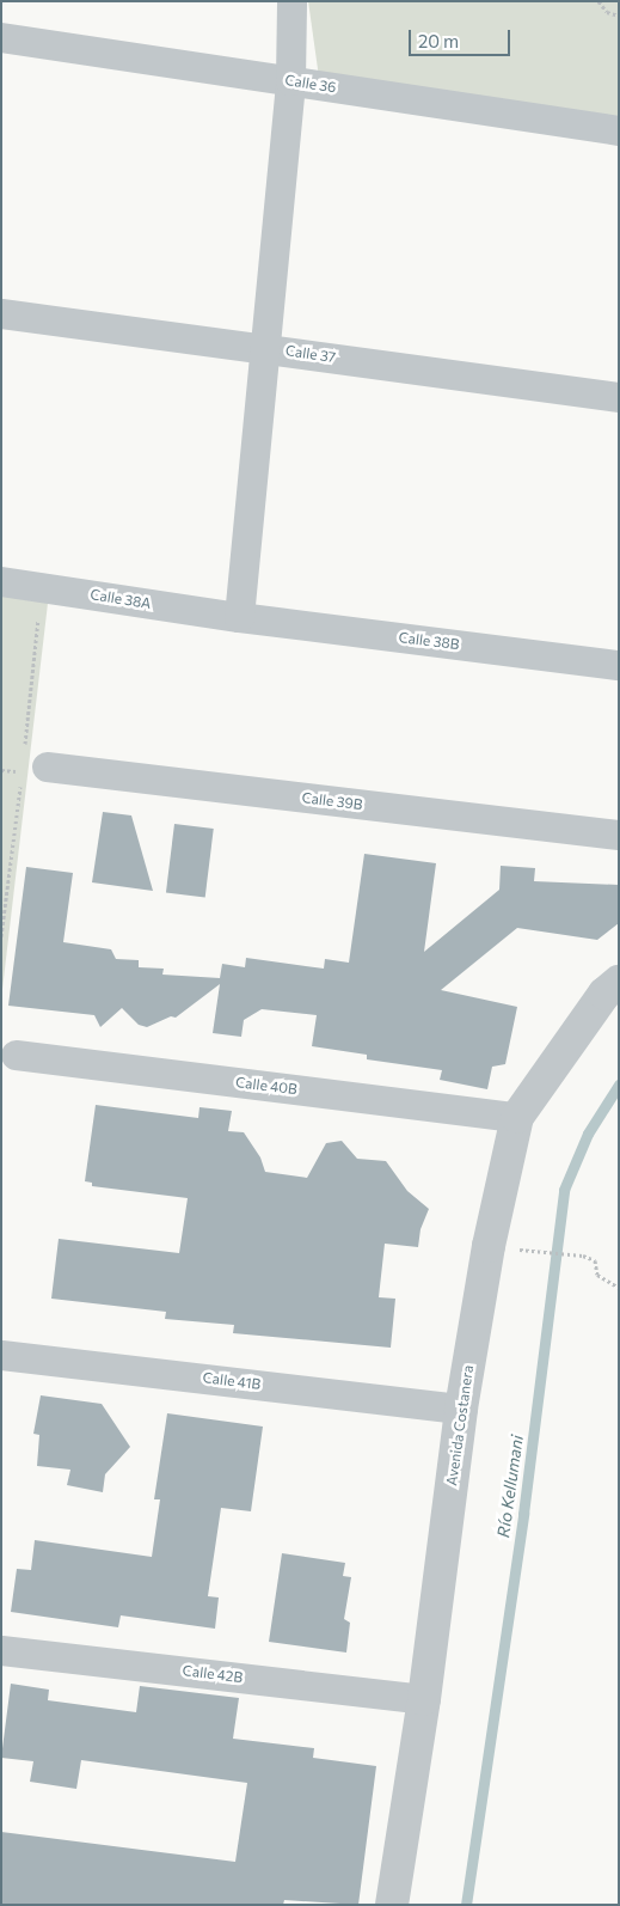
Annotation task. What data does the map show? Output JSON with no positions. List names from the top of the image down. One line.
{"streets":{"street":["Calle 36","Calle 37","Calle 38A","Calle 38B","Calle 39B","Calle 40B","Calle 41B","Avenida Costanera","Calle 42B"]},"crossings":[["Calle 38A","Calle 38B"],["Calle 40B","Avenida Costanera"],["Calle 41B","Avenida Costanera"],["Avenida Costanera","Calle 42B"]],"water":["Río Kellumani"],"scale_bar":"20 m"}
